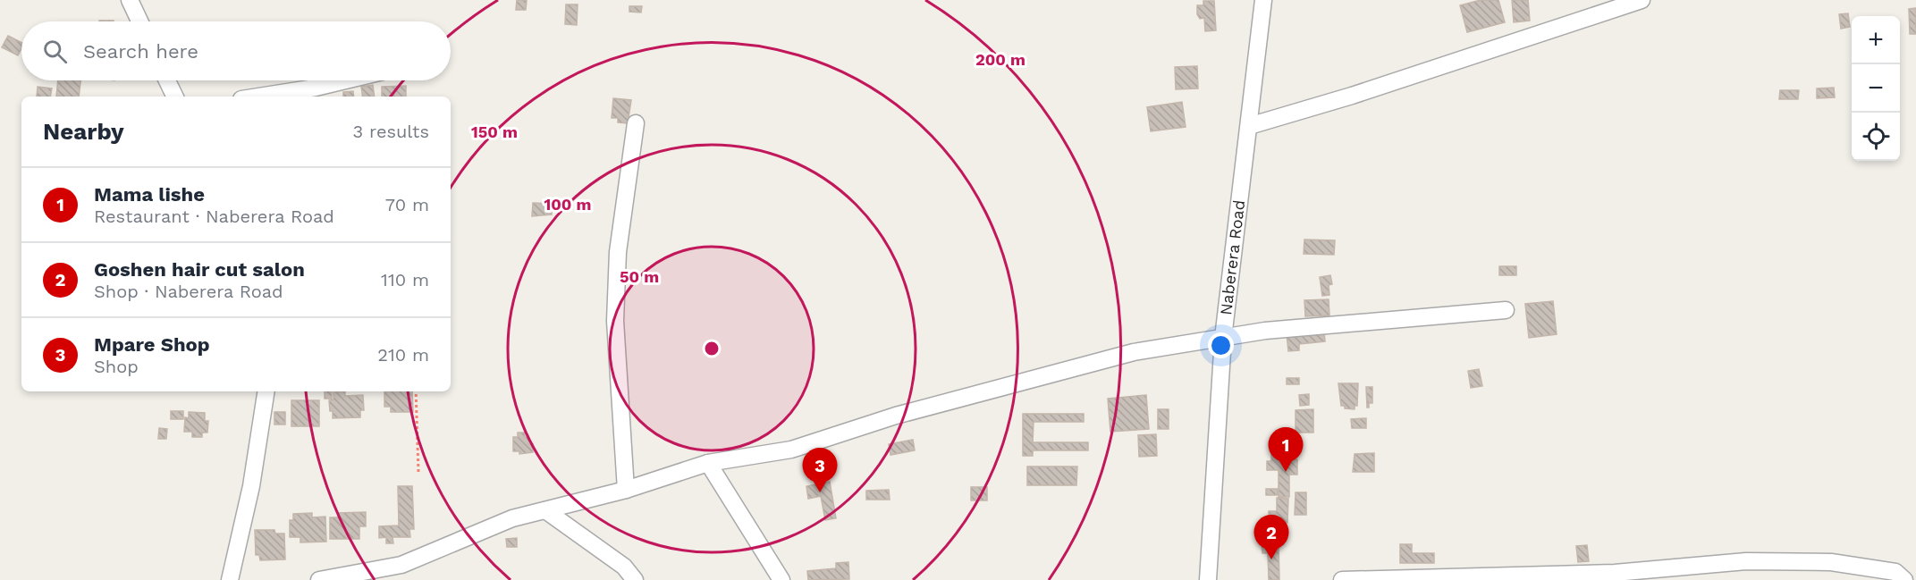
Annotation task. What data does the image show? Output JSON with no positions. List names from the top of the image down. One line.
{"streets":{"street":["Naberera Road"]},"page":{"map_buttons":["+","−"],"search":"Search here","heading":["Nearby","3 results"],"list":[{"mark":"1","name":"Mama lishe","note":"Restaurant · Naberera Road","value":"70 m"},{"mark":"2","name":"Goshen hair cut salon","note":"Shop · Naberera Road","value":"110 m"},{"mark":"3","name":"Mpare Shop","note":"Shop","value":"210 m"}],"pins":["1","3","2"]},"rings":["200 m","150 m","100 m","50 m"]}
